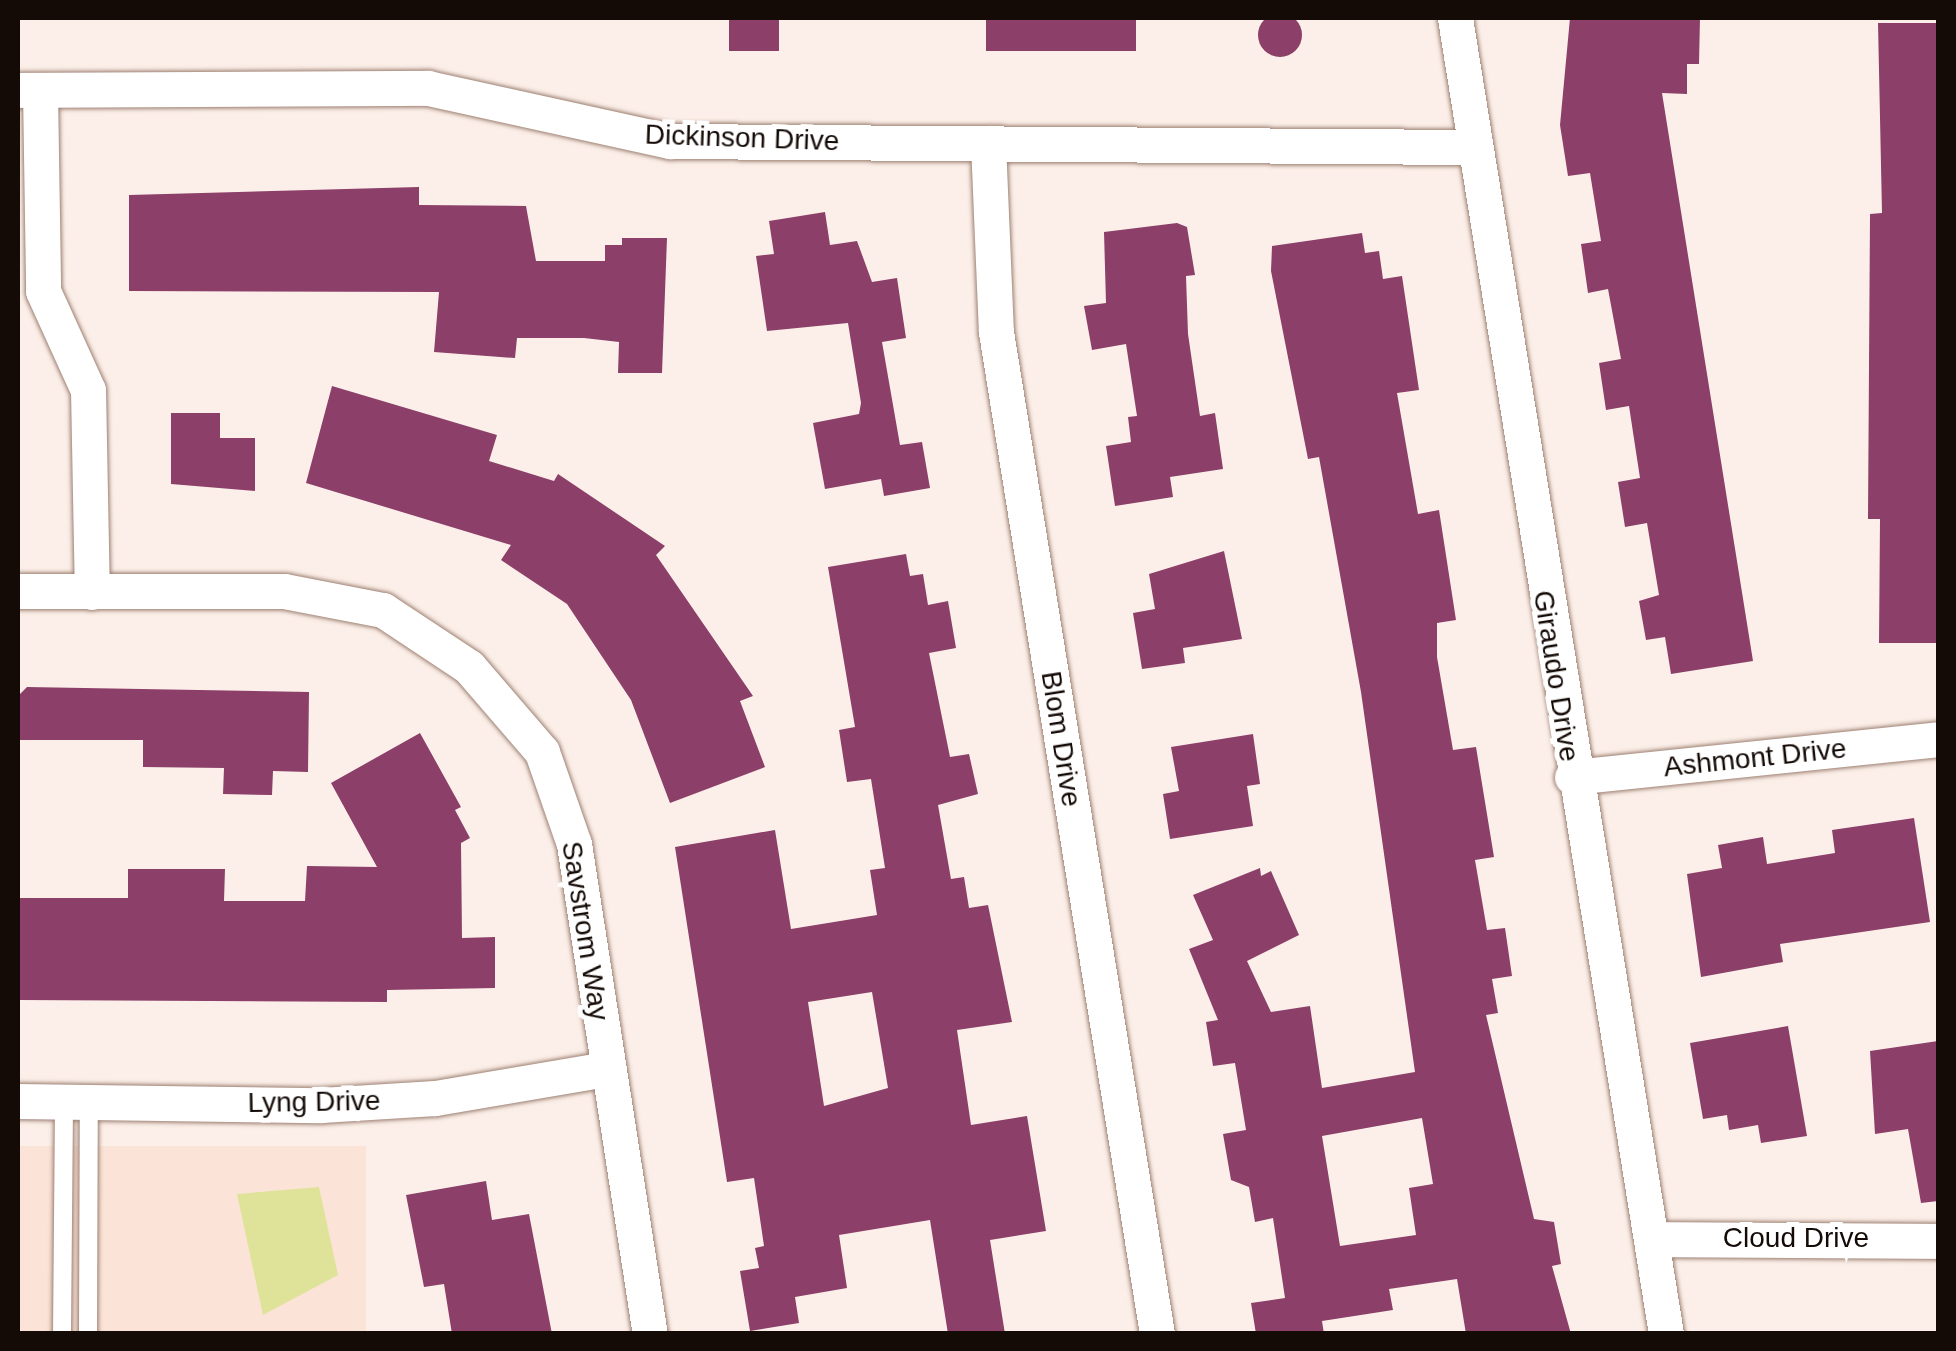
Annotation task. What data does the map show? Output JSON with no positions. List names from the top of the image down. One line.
{"streets":{"street":["Dickinson Drive","Giraudo Drive","Blom Drive","Ashmont Drive","Savstrom Way","Lyng Drive","Cloud Drive"]},"crossings":[["Dickinson Drive","Giraudo Drive"],["Dickinson Drive","Blom Drive"],["Giraudo Drive","Ashmont Drive"],["Giraudo Drive","Cloud Drive"],["Savstrom Way","Lyng Drive"]]}
